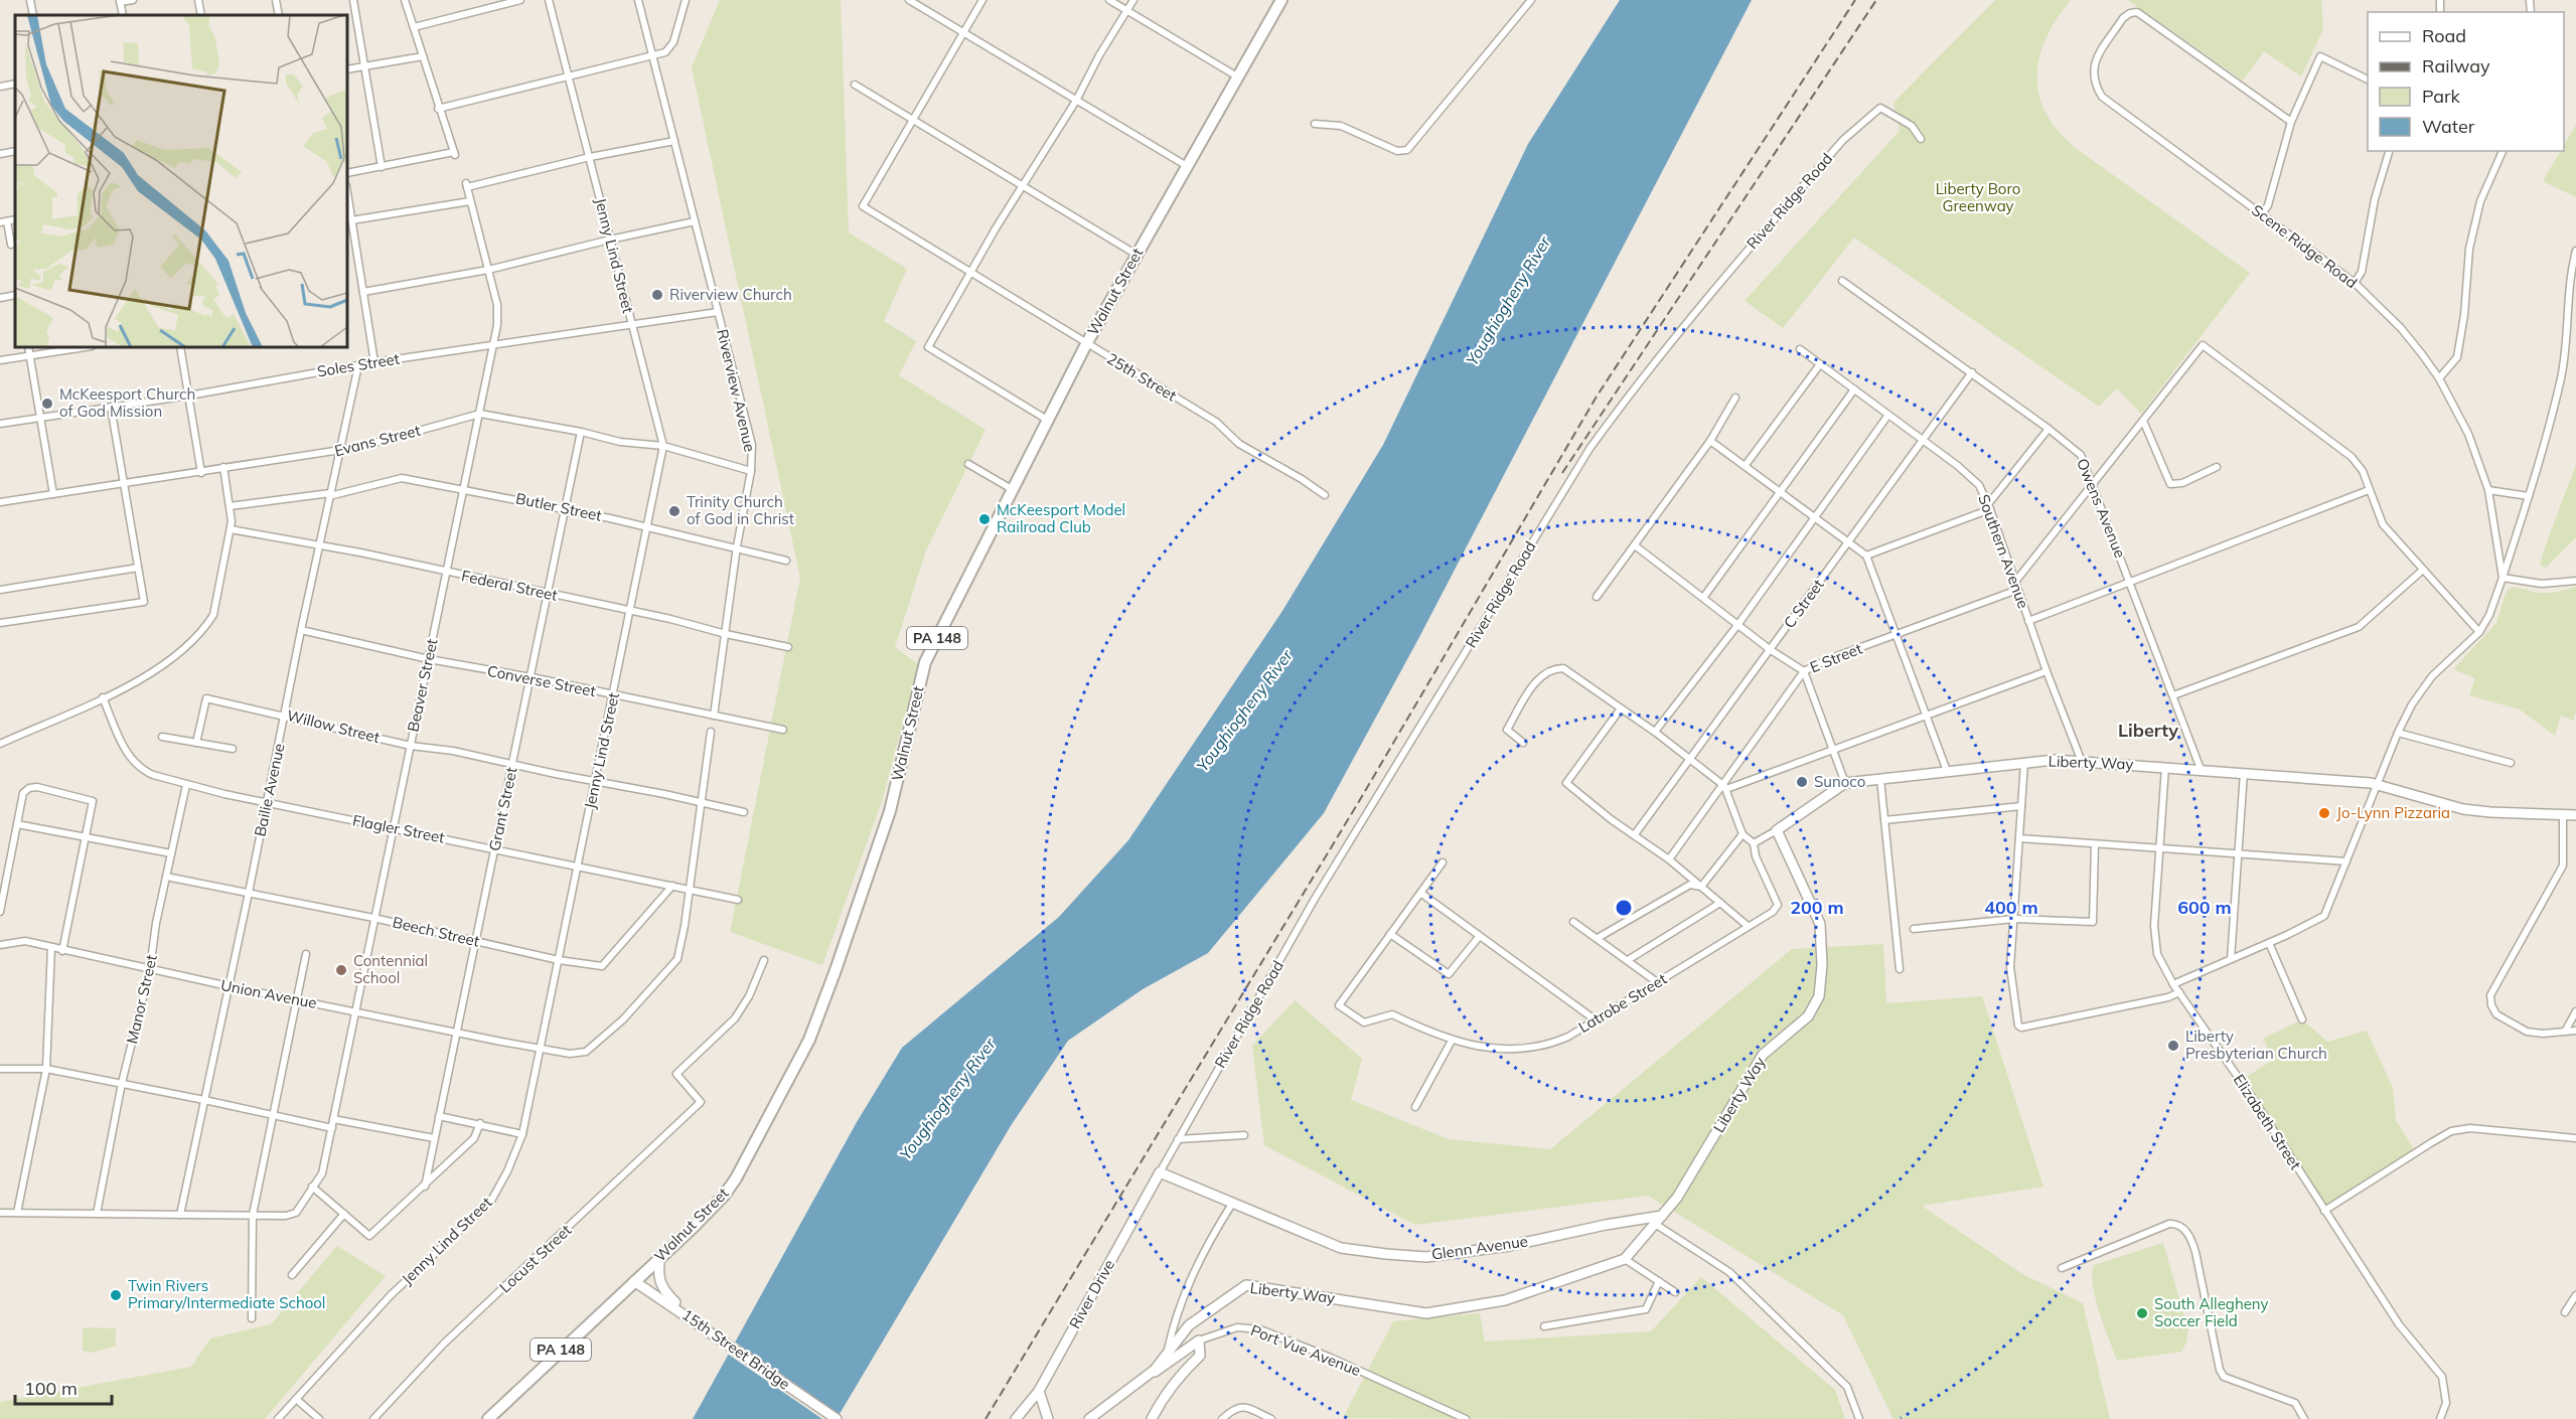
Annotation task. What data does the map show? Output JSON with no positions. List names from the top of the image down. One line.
{"streets":{"main road":["Walnut Street","PA 148"],"street":["River Ridge Road","Scene Ridge Road","Jenny Lind Street","Soles Street","25th Street","Riverview Avenue","Evans Street","Butler Street","Owens Avenue","Southern Avenue","Federal Street","C Street","E Street","Converse Street","Beaver Street","Willow Street","Liberty Way","Bailie Avenue","Grant Street","Flagler Street","Beech Street","Union Avenue","Manor Street","Latrobe Street","Elizabeth Street","Glenn Avenue","Locust Street","River Drive","15th Street Bridge","Port Vue Avenue"]},"crossings":[["River Ridge Road","Glenn Avenue"],["River Ridge Road","River Drive"],["Scene Ridge Road","Liberty Way"],["Scene Ridge Road","Elizabeth Street"],["Jenny Lind Street","Soles Street"],["Jenny Lind Street","Evans Street"],["Jenny Lind Street","Butler Street"],["Jenny Lind Street","Federal Street"],["Jenny Lind Street","Converse Street"],["Jenny Lind Street","Beaver Street"],["Jenny Lind Street","Willow Street"],["Jenny Lind Street","Flagler Street"],["Jenny Lind Street","Beech Street"],["Jenny Lind Street","Union Avenue"],["Walnut Street","25th Street"],["Walnut Street","15th Street Bridge"],["Soles Street","Riverview Avenue"],["Soles Street","Beaver Street"],["Soles Street","Bailie Avenue"],["Riverview Avenue","Evans Street"],["Riverview Avenue","Butler Street"],["Riverview Avenue","Federal Street"],["Riverview Avenue","Converse Street"],["Evans Street","Beaver Street"],["Evans Street","Bailie Avenue"],["Evans Street","Grant Street"],["Butler Street","Beaver Street"],["Butler Street","Bailie Avenue"],["Butler Street","Grant Street"],["Owens Avenue","C Street"],["Owens Avenue","Liberty Way"],["Southern Avenue","C Street"],["Southern Avenue","E Street"],["Southern Avenue","Liberty Way"],["Federal Street","Beaver Street"],["Federal Street","Bailie Avenue"],["Federal Street","Grant Street"],["Converse Street","Beaver Street"],["Converse Street","Bailie Avenue"],["Converse Street","Grant Street"],["Beaver Street","Willow Street"],["Beaver Street","Flagler Street"],["Beaver Street","Beech Street"],["Beaver Street","Union Avenue"],["Willow Street","Bailie Avenue"],["Willow Street","Grant Street"],["Liberty Way","Elizabeth Street"],["Liberty Way","Glenn Avenue"],["Liberty Way","Port Vue Avenue"],["Bailie Avenue","Flagler Street"],["Bailie Avenue","Beech Street"],["Bailie Avenue","Union Avenue"],["Grant Street","Flagler Street"],["Grant Street","Beech Street"],["Grant Street","Union Avenue"],["Flagler Street","Beech Street"],["Flagler Street","Union Avenue"],["Flagler Street","Manor Street"],["Beech Street","Manor Street"],["Union Avenue","Manor Street"],["Glenn Avenue","River Drive"]],"districts":["Liberty"],"water":["Youghiogheny River"],"parks":["Liberty Boro Greenway"],"places":["Riverview Church","McKeesport Church of God Mission","Trinity Church of God in Christ","McKeesport Model Railroad Club","Sunoco","Jo-Lynn Pizzaria","Contennial School","Liberty Presbyterian Church","Twin Rivers Primary/Intermediate School","South Allegheny Soccer Field"],"legend":["Road","Railway","Park","Water"],"scale_bar":"100 m","rings":["200 m","400 m","600 m"]}
